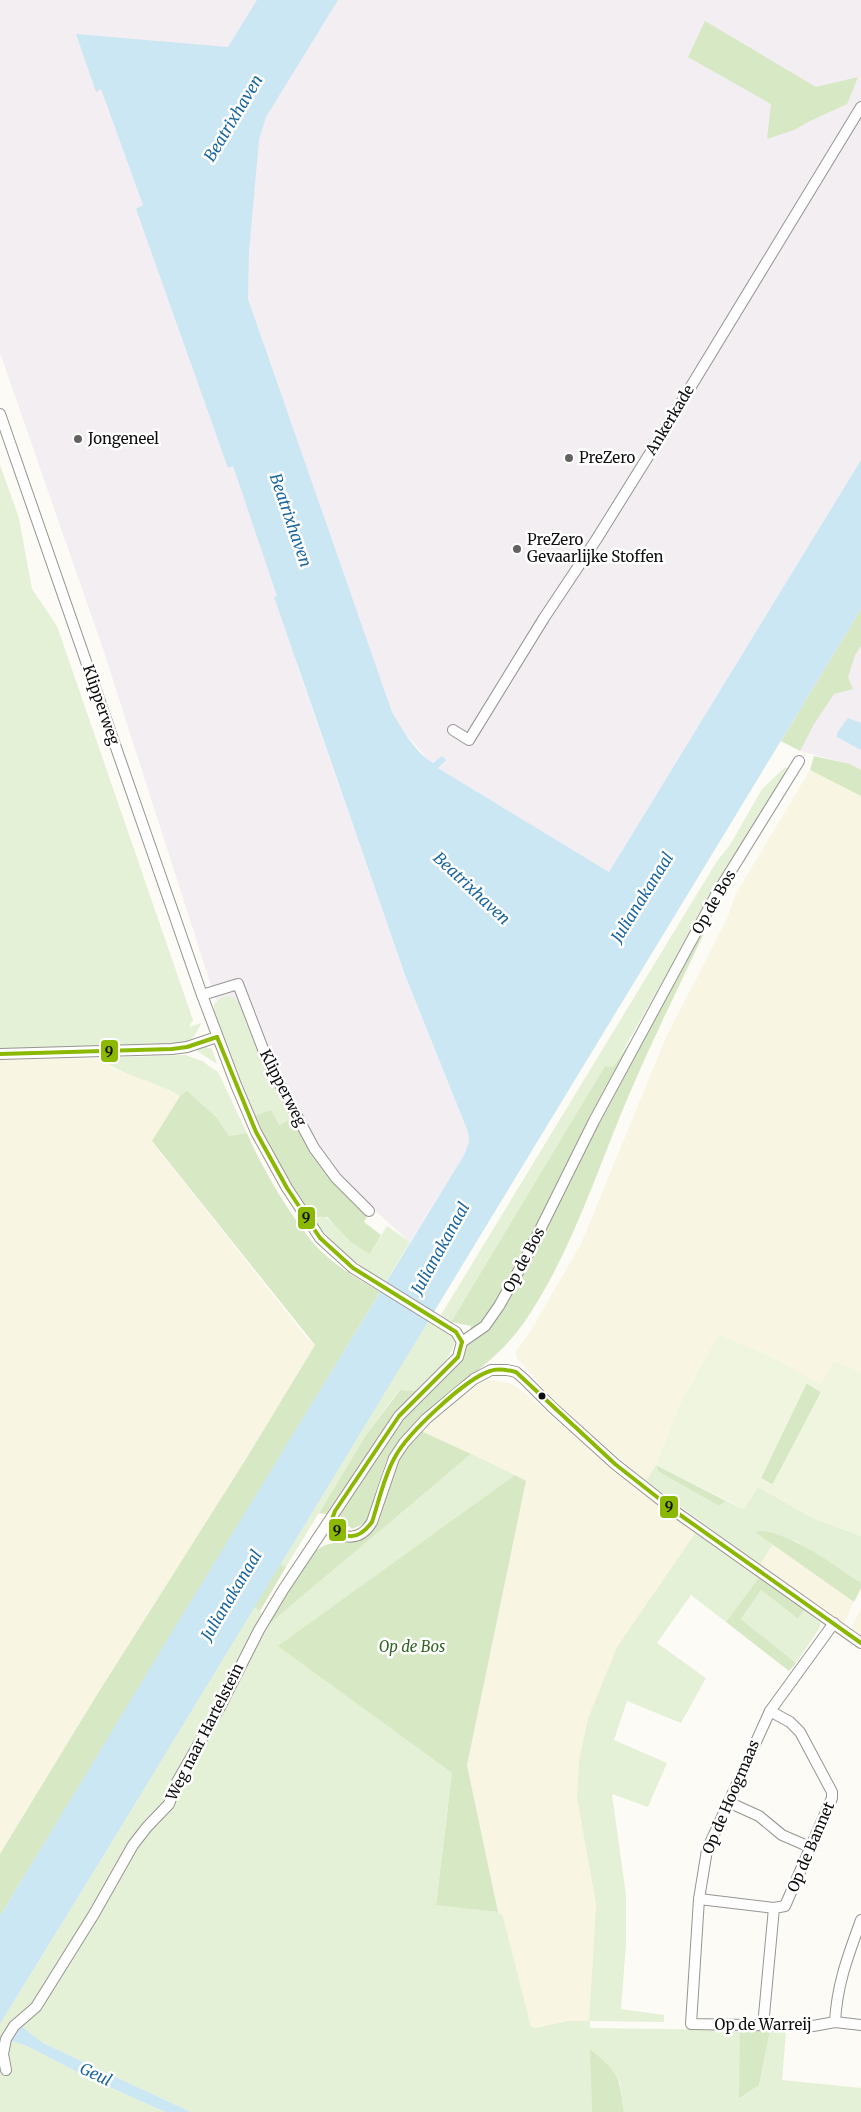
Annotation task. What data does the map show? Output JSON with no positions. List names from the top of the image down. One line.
{"streets":{"street":["Ankerkade","Klipperweg","Op de Bos","Weg naar Hartelstein","Op de Hoogmaas","Op de Bannet","Op de Warreij"]},"crossings":[["Klipperweg","Op de Bos"],["Op de Bos","Weg naar Hartelstein"],["Op de Hoogmaas","Op de Bannet"],["Op de Hoogmaas","Op de Warreij"],["Op de Bannet","Op de Warreij"]],"water":["Beatrixhaven","Julianakanaal","Geul"],"parks":["Op de Bos"],"places":["Jongeneel","PreZero","PreZero Gevaarlijke Stoffen"],"lines":["transit line 9"]}
